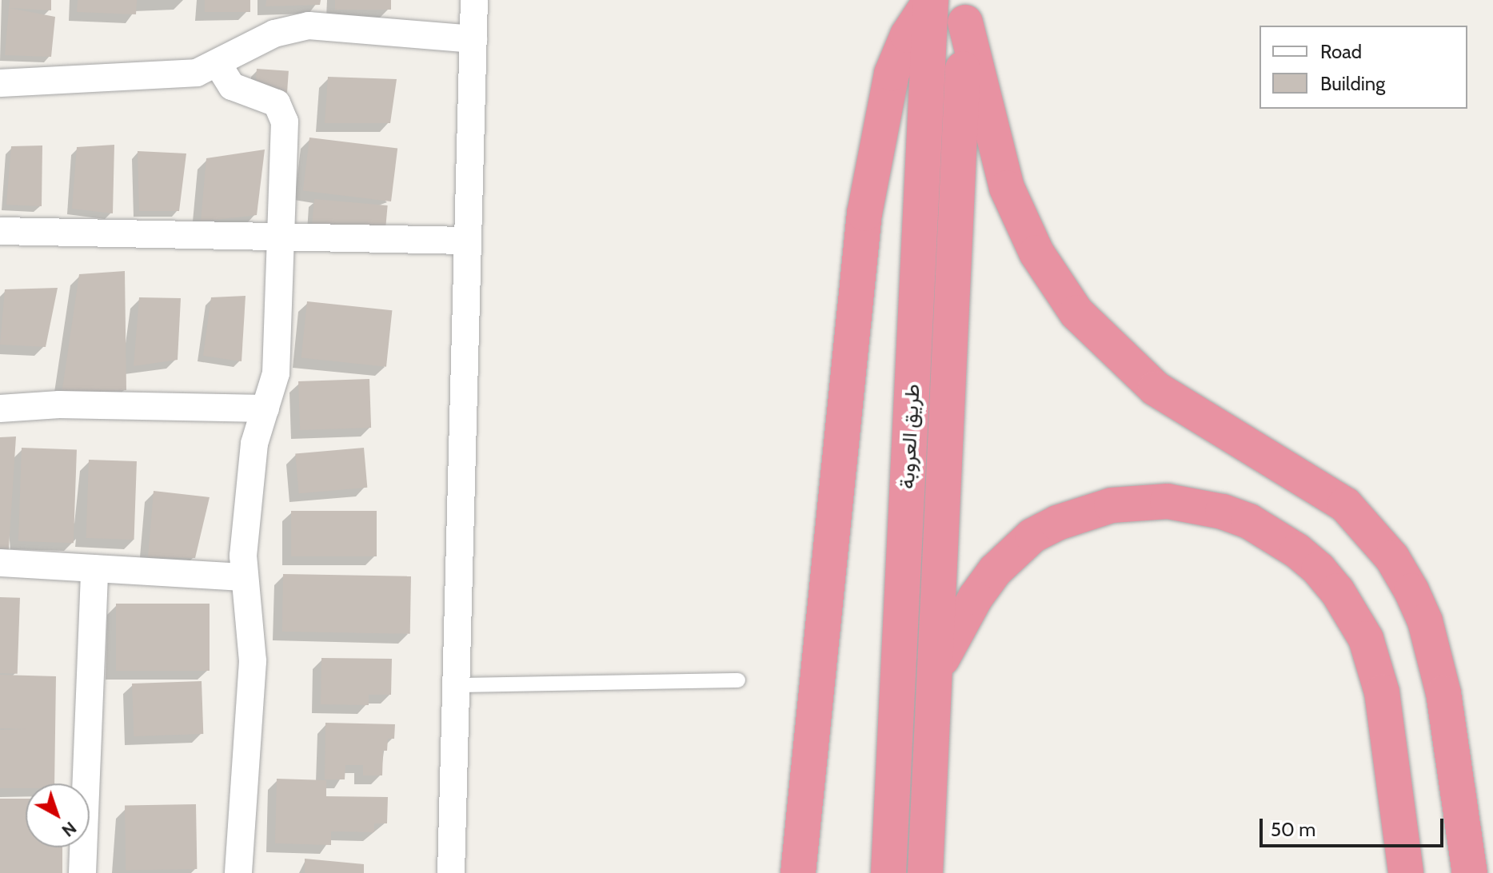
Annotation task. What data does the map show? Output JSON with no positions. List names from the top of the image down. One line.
{"streets":{"highway":["طريق العروبة"]},"legend":["Road","Building"],"scale_bar":"50 m","north":"bottom right"}
